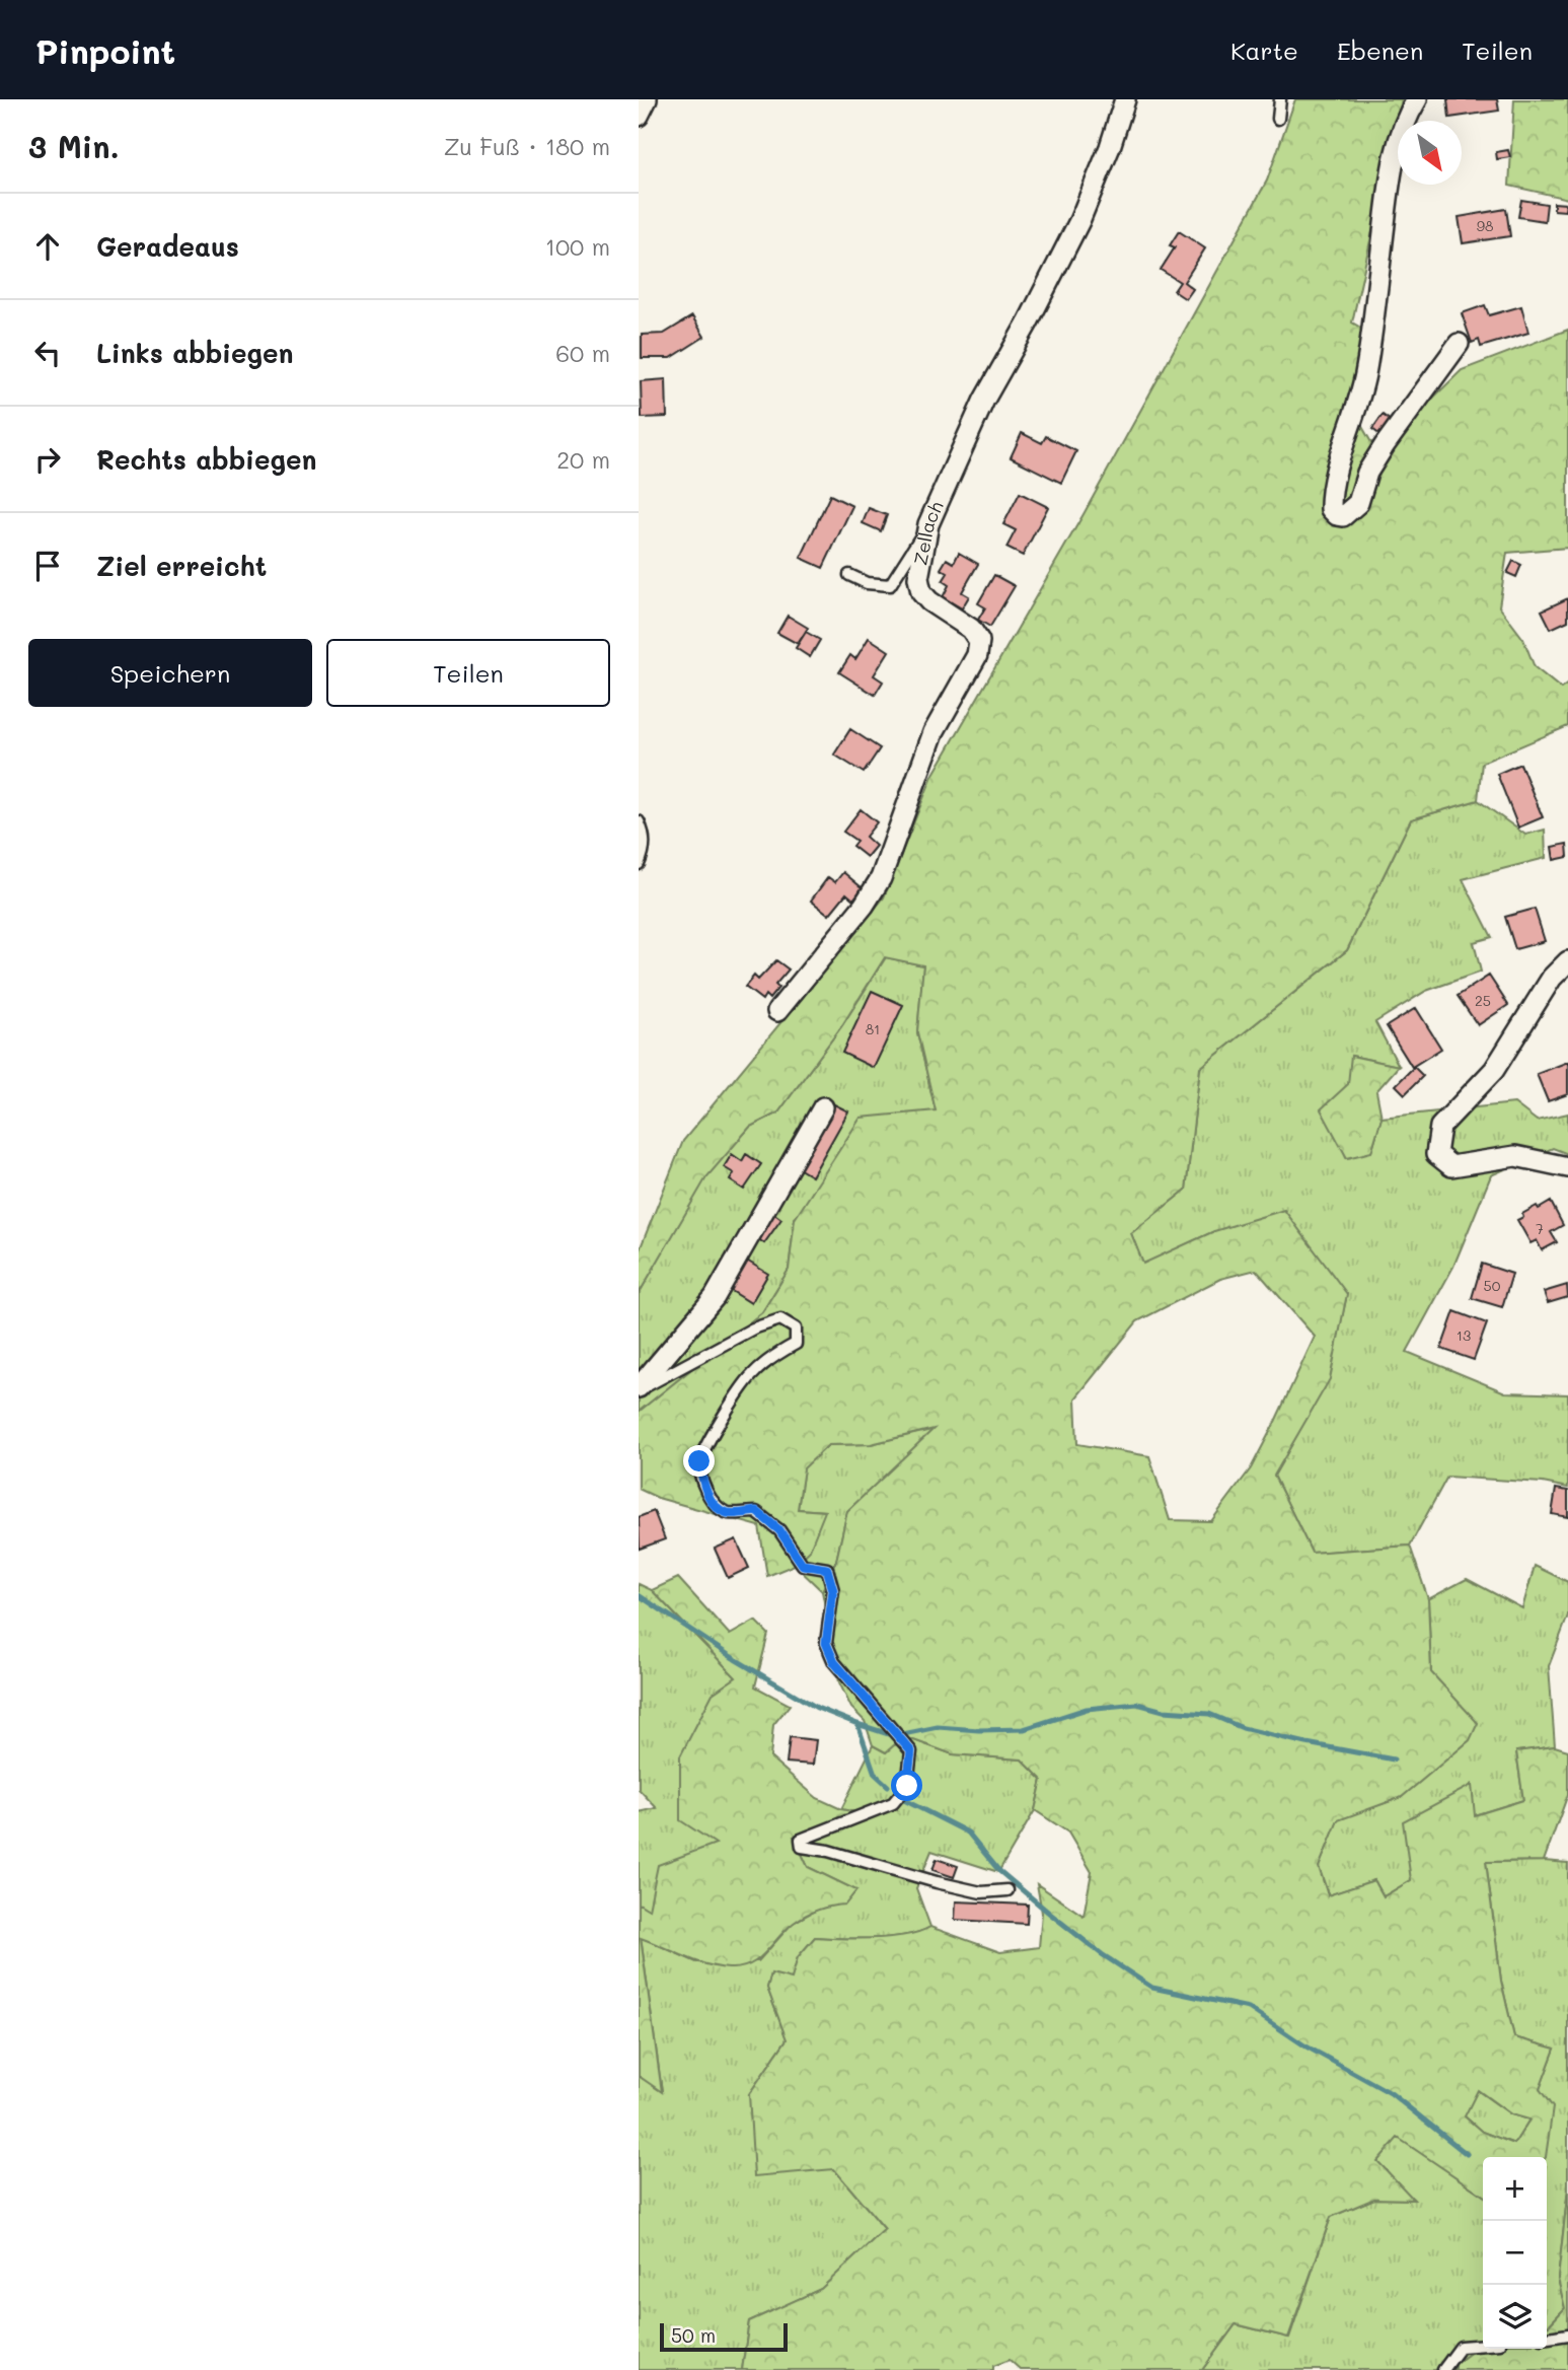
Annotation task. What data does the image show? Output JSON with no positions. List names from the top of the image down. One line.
{"streets":{"street":["Zellach"]},"house_numbers":["98","25","81","7","50","13"],"scale_bar":"50 m","north":"bottom right","page":{"header":"Pinpoint","nav":["Karte","Ebenen","Teilen"],"heading":["3 Min.","Zu Fuß · 180 m"],"list":[["Geradeaus","100 m"],["Links abbiegen","60 m"],["Rechts abbiegen","20 m"],"Ziel erreicht"],"buttons":["Speichern","Teilen"],"map_buttons":["+","−"],"scale":"50 m"}}
